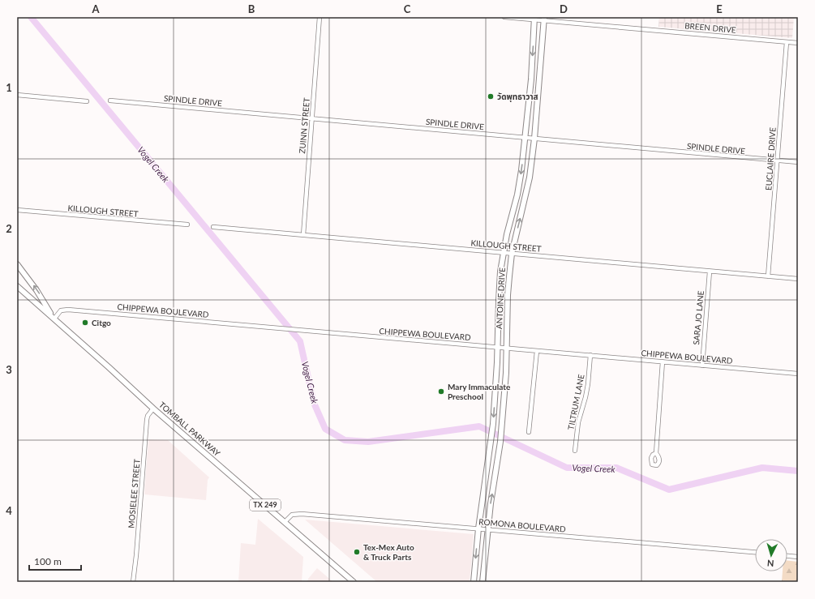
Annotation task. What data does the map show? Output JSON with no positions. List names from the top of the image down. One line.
{"streets":{"main road":["ANTOINE DRIVE","TOMBALL PARKWAY","TX 249"],"street":["BREEN DRIVE","SPINDLE DRIVE","ZUINN STREET","EUCLAIRE DRIVE","KILLOUGH STREET","CHIPPEWA BOULEVARD","SARA JO LANE","TILTRUM LANE","MOSIELEE STREET","ROMONA BOULEVARD"]},"crossings":[["BREEN DRIVE","EUCLAIRE DRIVE"],["BREEN DRIVE","ANTOINE DRIVE"],["SPINDLE DRIVE","ZUINN STREET"],["SPINDLE DRIVE","EUCLAIRE DRIVE"],["SPINDLE DRIVE","ANTOINE DRIVE"],["ZUINN STREET","KILLOUGH STREET"],["EUCLAIRE DRIVE","KILLOUGH STREET"],["KILLOUGH STREET","ANTOINE DRIVE"],["KILLOUGH STREET","SARA JO LANE"],["ANTOINE DRIVE","CHIPPEWA BOULEVARD"],["ANTOINE DRIVE","ROMONA BOULEVARD"],["CHIPPEWA BOULEVARD","SARA JO LANE"],["CHIPPEWA BOULEVARD","TILTRUM LANE"],["CHIPPEWA BOULEVARD","TOMBALL PARKWAY"],["TOMBALL PARKWAY","MOSIELEE STREET"],["TOMBALL PARKWAY","ROMONA BOULEVARD"]],"water":["Vogel Creek"],"places":["วัดพุทธาวาส","Citgo","Mary Immaculate Preschool","Tex-Mex Auto & Truck Parts"],"scale_bar":"100 m","north":"bottom","grid":{"columns":["A","B","C","D","E"],"rows":["1","2","3","4"]}}
